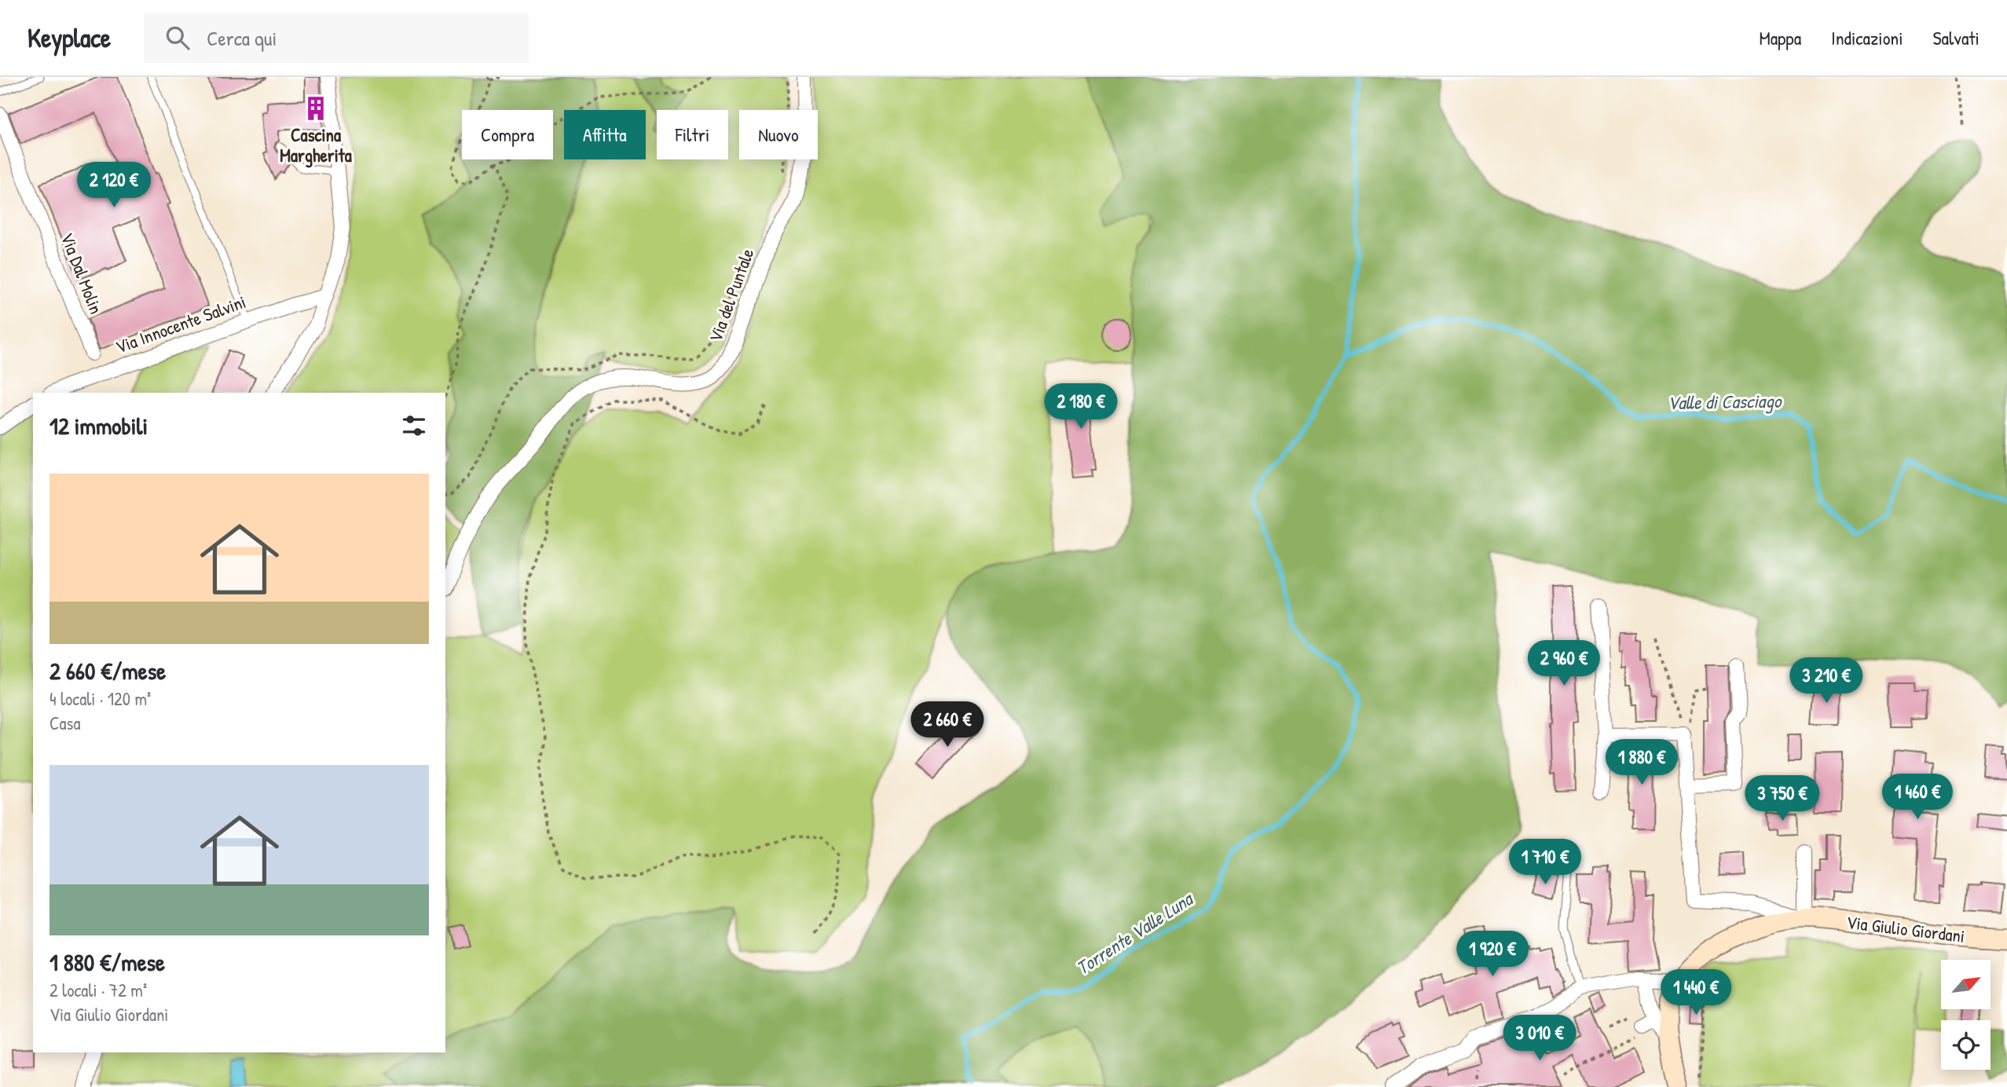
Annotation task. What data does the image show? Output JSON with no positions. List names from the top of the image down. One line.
{"streets":{"street":["Via Dal Molin","Via del Puntale","Via Innocente Salvini","Via Giulio Giordani"]},"water":["Valle di Casciago","Torrente Valle Luna"],"places":{"building":["Cascina Margherita"]},"north":"top right","page":{"header":"Keyplace","search":"Cerca qui","nav":["Mappa","Indicazioni","Salvati"],"chip":["Compra","Affitta","Filtri","Nuovo"],"price":["2 120 €","2 180 €","2 960 €","3 210 €","2 660 €","1 880 €","1 460 €","3 750 €","1 710 €","1 920 €","1 440 €","3 010 €"],"heading":"12 immobili","list":[{"name":"2 660 €/mese","note":"4 locali · 120 m² · Casa"},{"name":"1 880 €/mese","note":"2 locali · 72 m² · Via Giulio Giordani"}]}}
